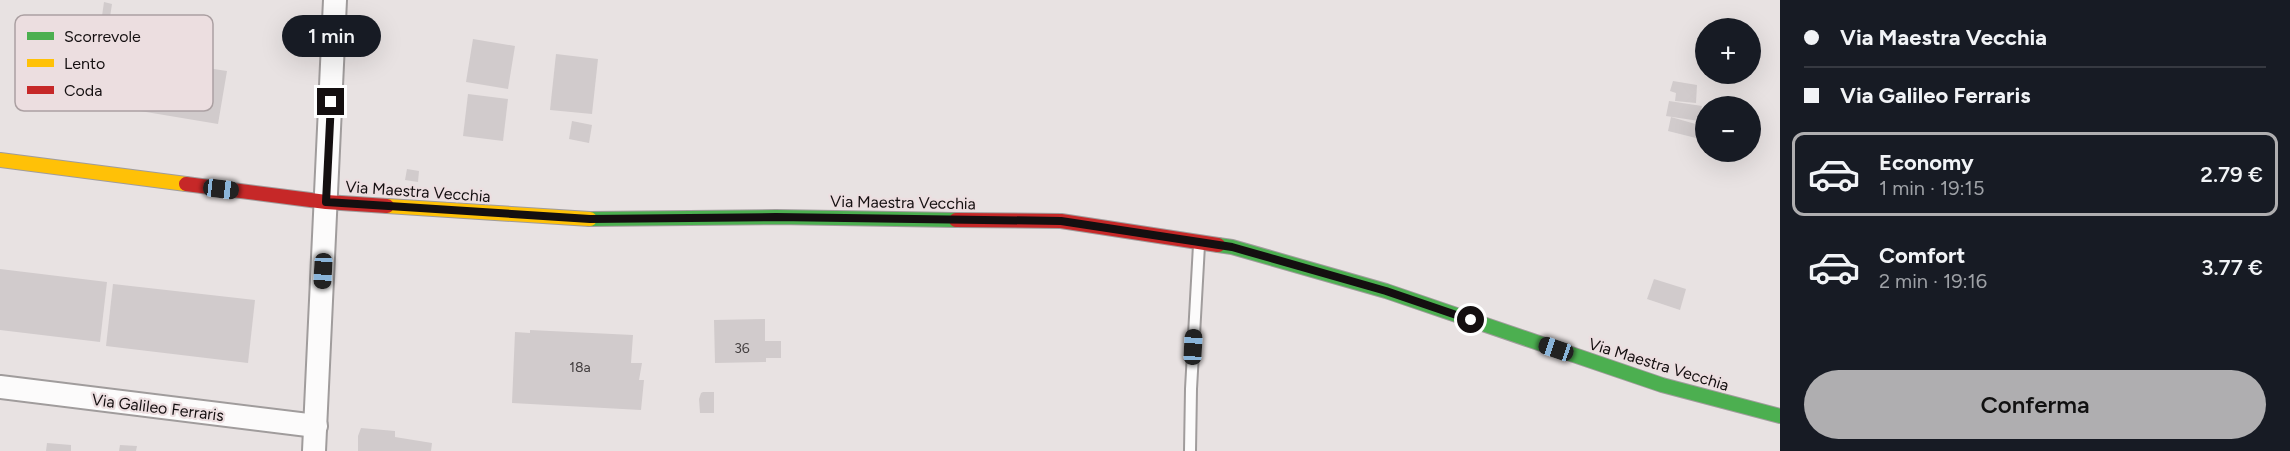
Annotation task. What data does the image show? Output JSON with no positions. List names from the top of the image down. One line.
{"streets":{"main road":["Via Maestra Vecchia"],"street":["Via Galileo Ferraris"]},"house_numbers":["36","18a"],"legend":["Scorrevole","Lento","Coda"],"page":{"banner":["Via Maestra Vecchia","Via Galileo Ferraris"],"bubble":"1 min","map_buttons":["+","−"],"list":[{"name":"Economy","note":"1 min · 19:15","value":"2.79 €"},{"name":"Comfort","note":"2 min · 19:16","value":"3.77 €"}],"buttons":"Conferma"}}
